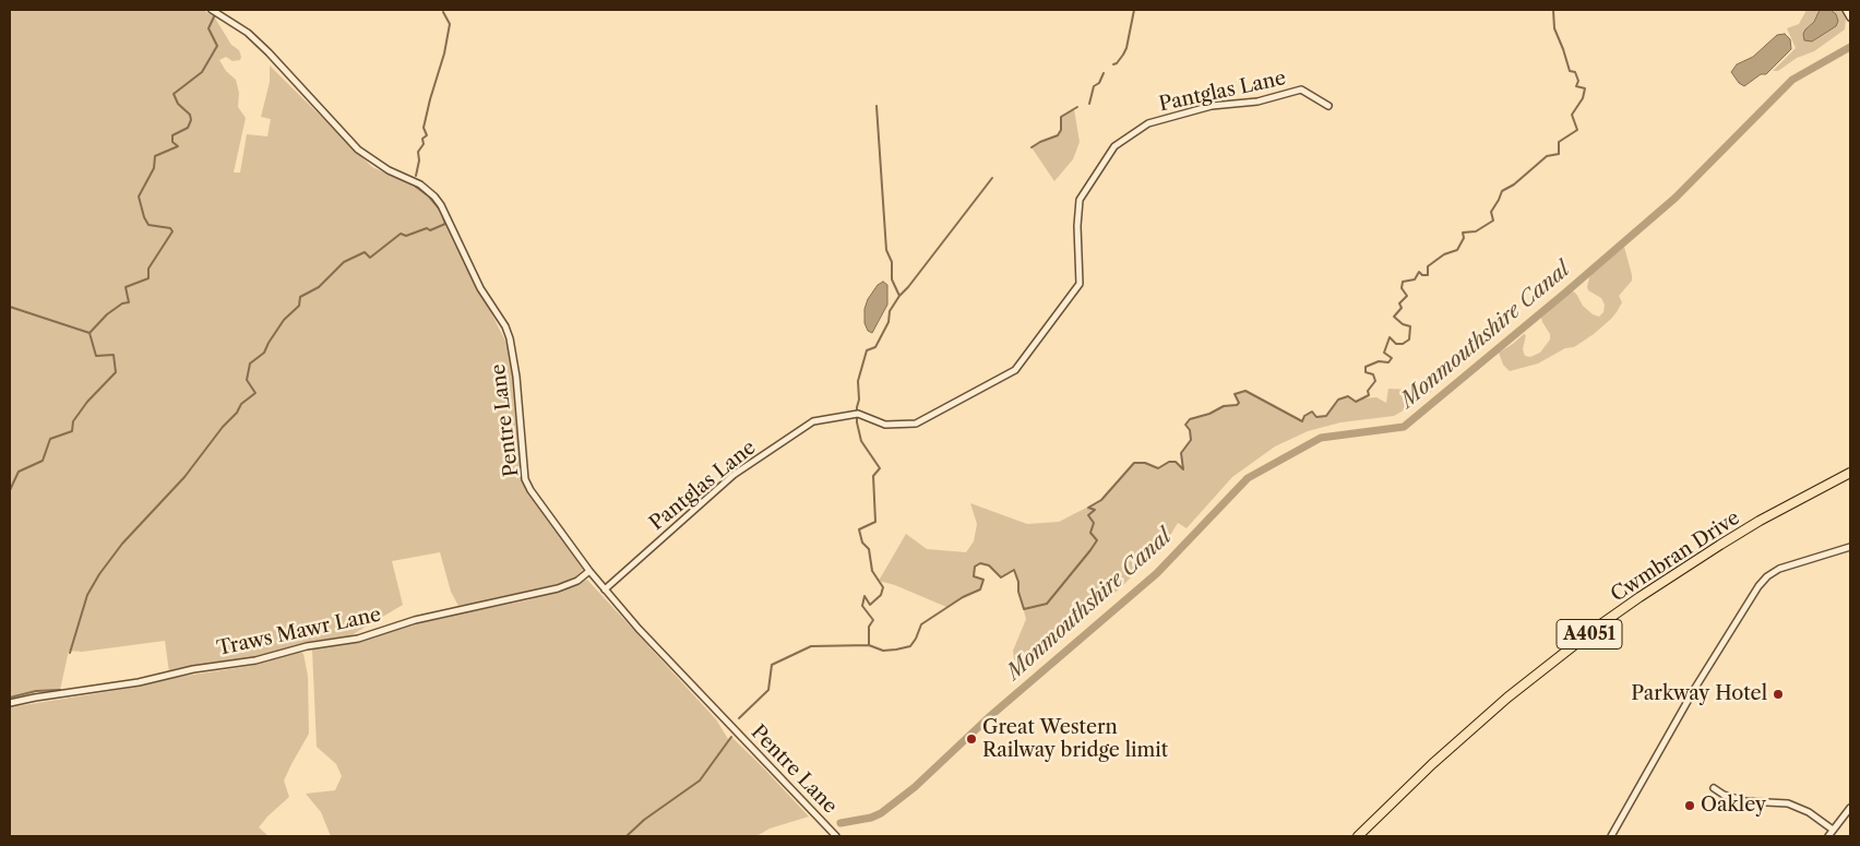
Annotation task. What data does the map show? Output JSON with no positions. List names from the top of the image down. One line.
{"streets":{"main road":["Cwmbran Drive","A4051"],"street":["Pantglas Lane","Pentre Lane","Traws Mawr Lane"]},"crossings":[["Pantglas Lane","Pentre Lane"],["Pentre Lane","Traws Mawr Lane"]],"water":["Monmouthshire Canal"],"places":["Parkway Hotel","Great Western Railway bridge limit","Oakley"]}
